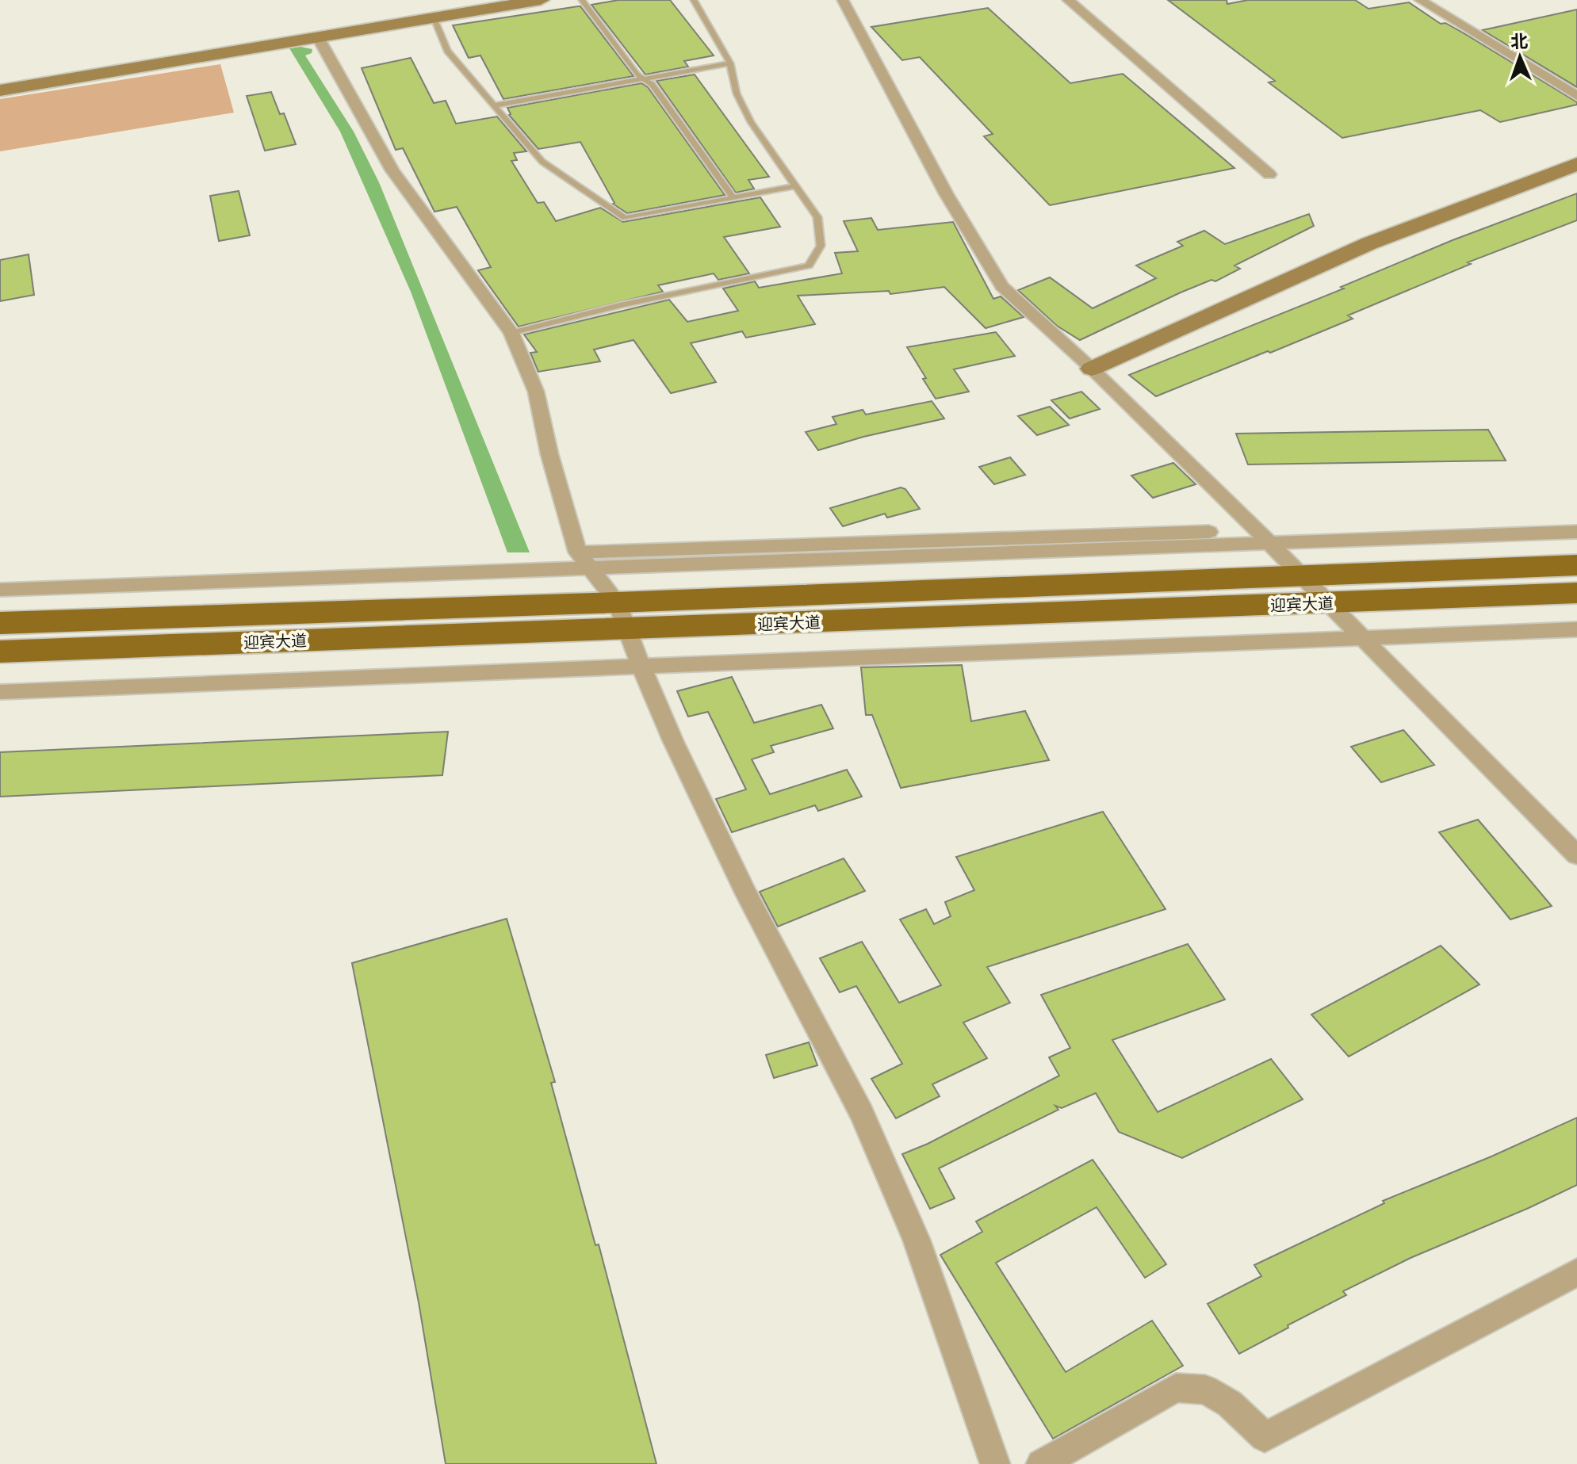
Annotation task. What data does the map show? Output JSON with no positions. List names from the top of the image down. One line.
{"streets":{"main road":["迎宾大道"]},"north":"top"}
